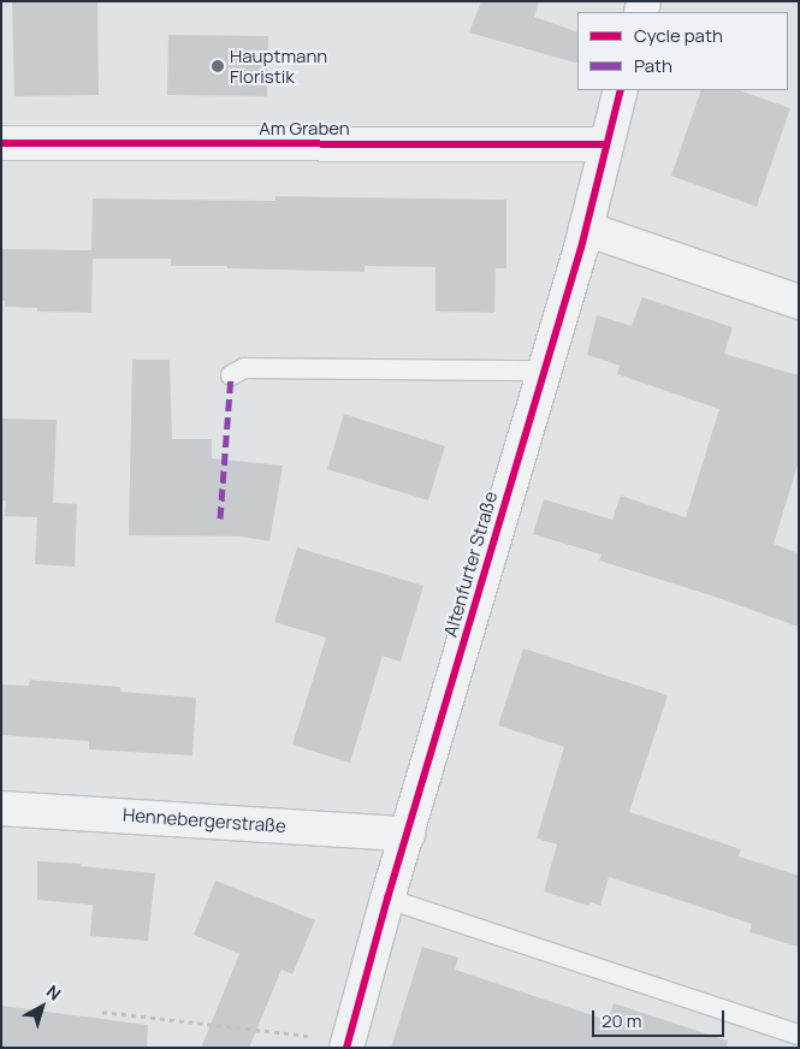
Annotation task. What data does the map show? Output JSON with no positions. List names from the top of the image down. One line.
{"streets":{"street":["Am Graben","Altenfurter Straße","Hennebergerstraße"]},"crossings":[["Am Graben","Altenfurter Straße"],["Altenfurter Straße","Hennebergerstraße"]],"places":["Hauptmann Floristik"],"legend":["Cycle path","Path"],"scale_bar":"20 m","north":"top right"}
